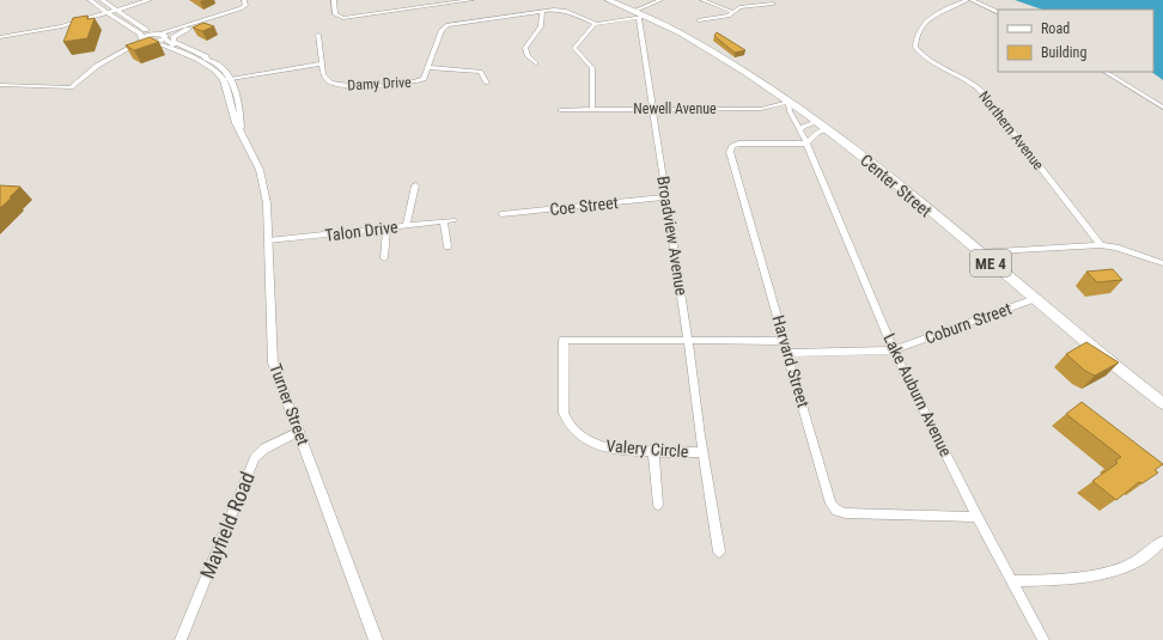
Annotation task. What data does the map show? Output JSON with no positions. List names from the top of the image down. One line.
{"streets":{"highway":["Center Street","ME 4"],"main road":["Turner Street"],"street":["Damy Drive","Newell Avenue","Northern Avenue","Coe Street","Talon Drive","Broadview Avenue","Coburn Street","Harvard Street","Lake Auburn Avenue","Valery Circle","Mayfield Road"]},"crossings":[["Newell Avenue","Center Street"],["Newell Avenue","Broadview Avenue"],["Newell Avenue","Lake Auburn Avenue"],["Center Street","Broadview Avenue"],["Center Street","Coburn Street"],["Center Street","Lake Auburn Avenue"],["Coe Street","Broadview Avenue"],["Talon Drive","Turner Street"],["Broadview Avenue","Valery Circle"],["Coburn Street","Harvard Street"],["Coburn Street","Lake Auburn Avenue"],["Harvard Street","Lake Auburn Avenue"],["Turner Street","Mayfield Road"]],"legend":["Road","Building"]}
